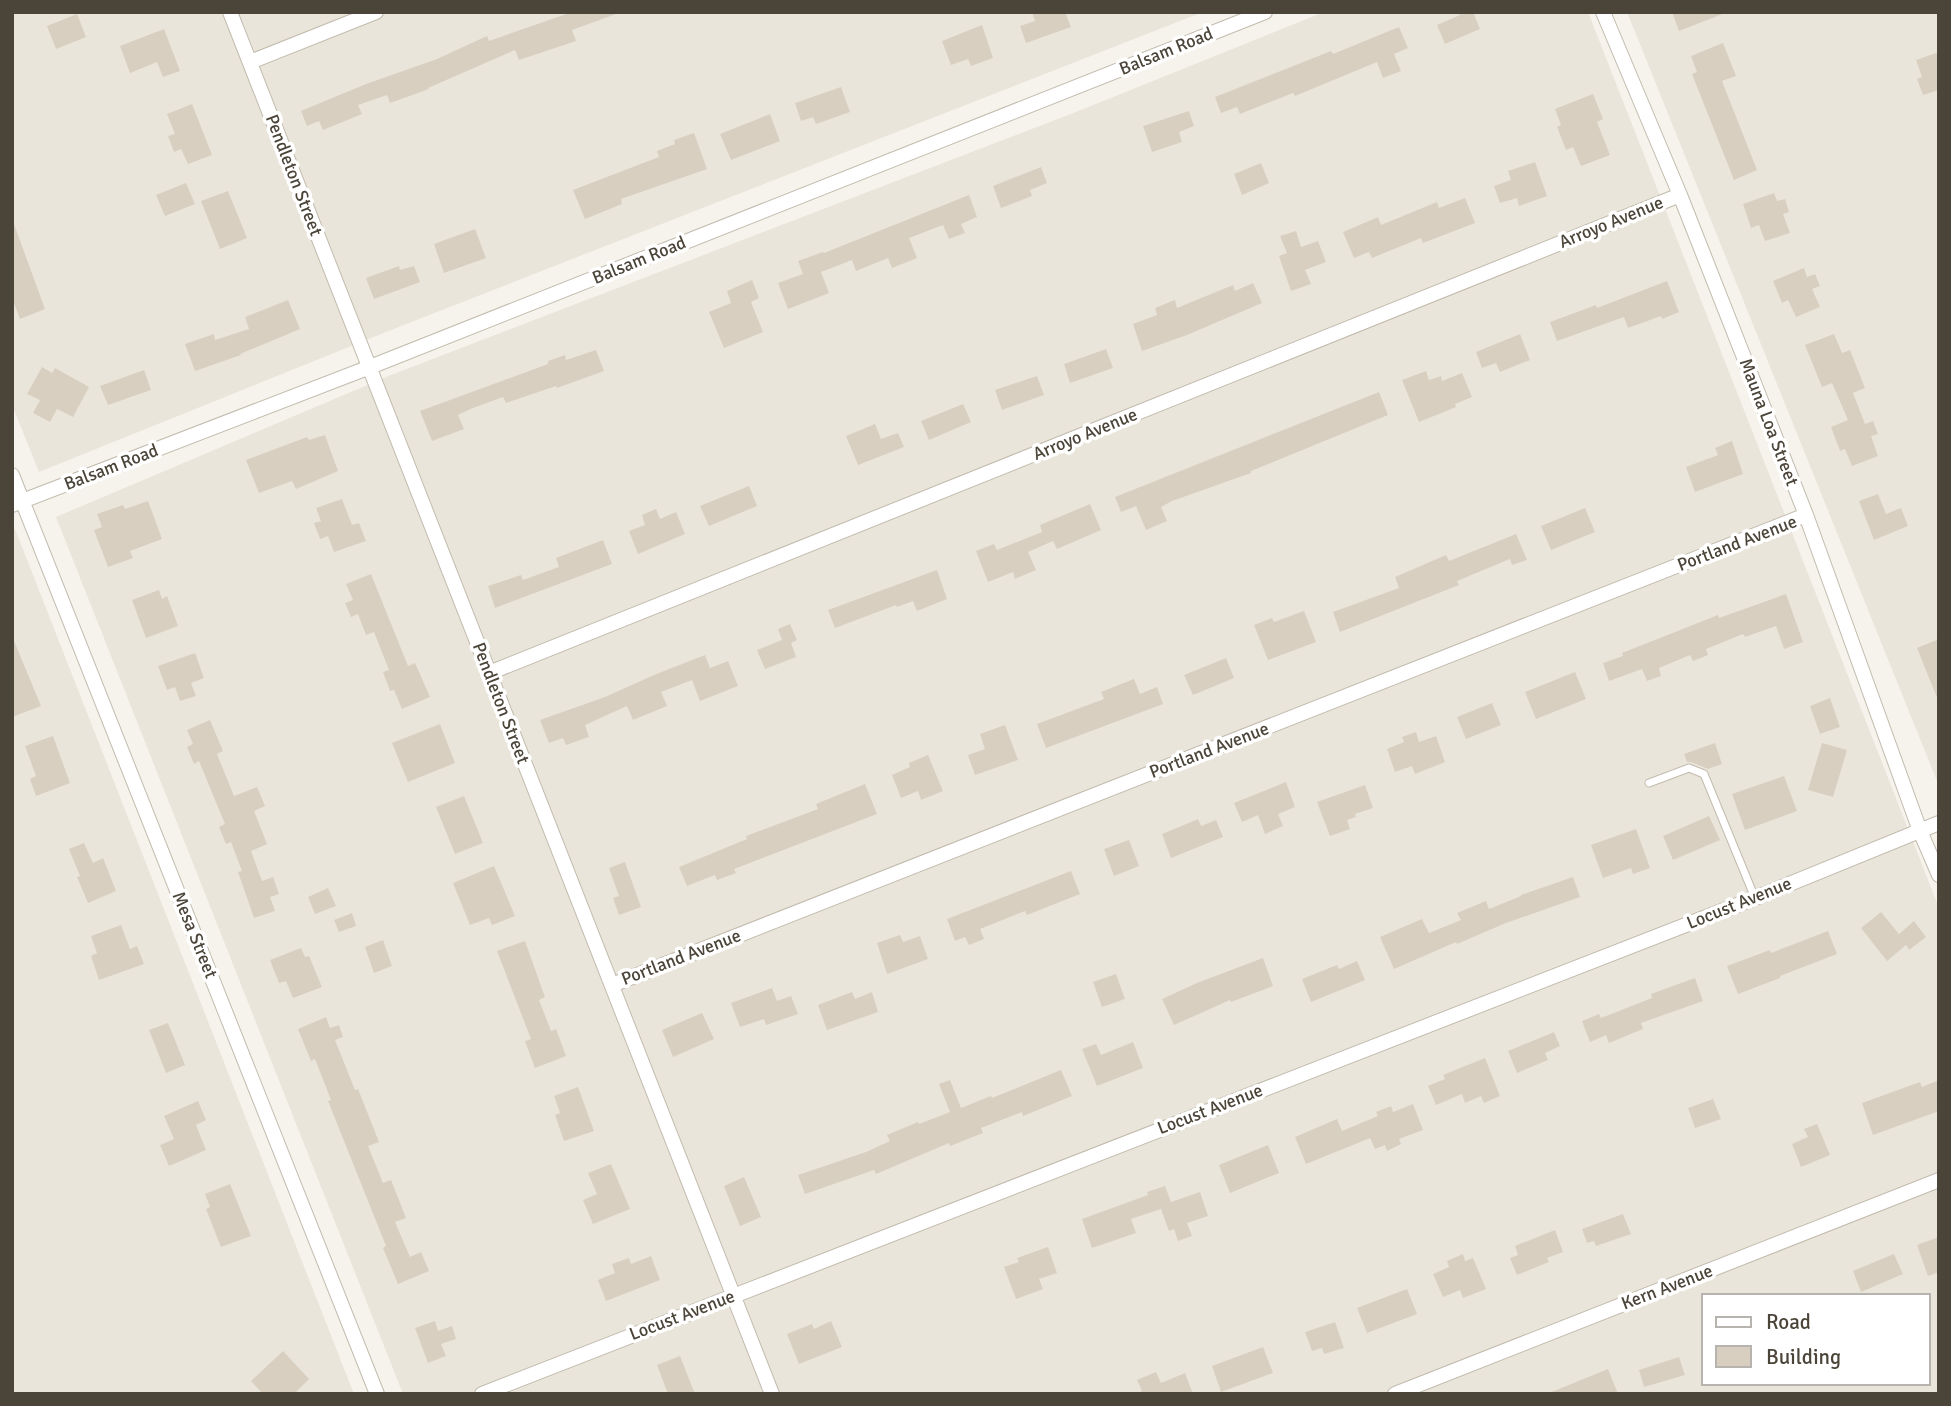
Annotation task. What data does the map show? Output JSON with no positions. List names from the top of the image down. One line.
{"streets":{"street":["Balsam Road","Pendleton Street","Arroyo Avenue","Mauna Loa Street","Portland Avenue","Locust Avenue","Mesa Street","Kern Avenue"]},"crossings":[["Balsam Road","Pendleton Street"],["Balsam Road","Mesa Street"],["Pendleton Street","Arroyo Avenue"],["Pendleton Street","Portland Avenue"],["Pendleton Street","Locust Avenue"],["Arroyo Avenue","Mauna Loa Street"],["Mauna Loa Street","Portland Avenue"],["Mauna Loa Street","Locust Avenue"]],"legend":["Road","Building"]}
